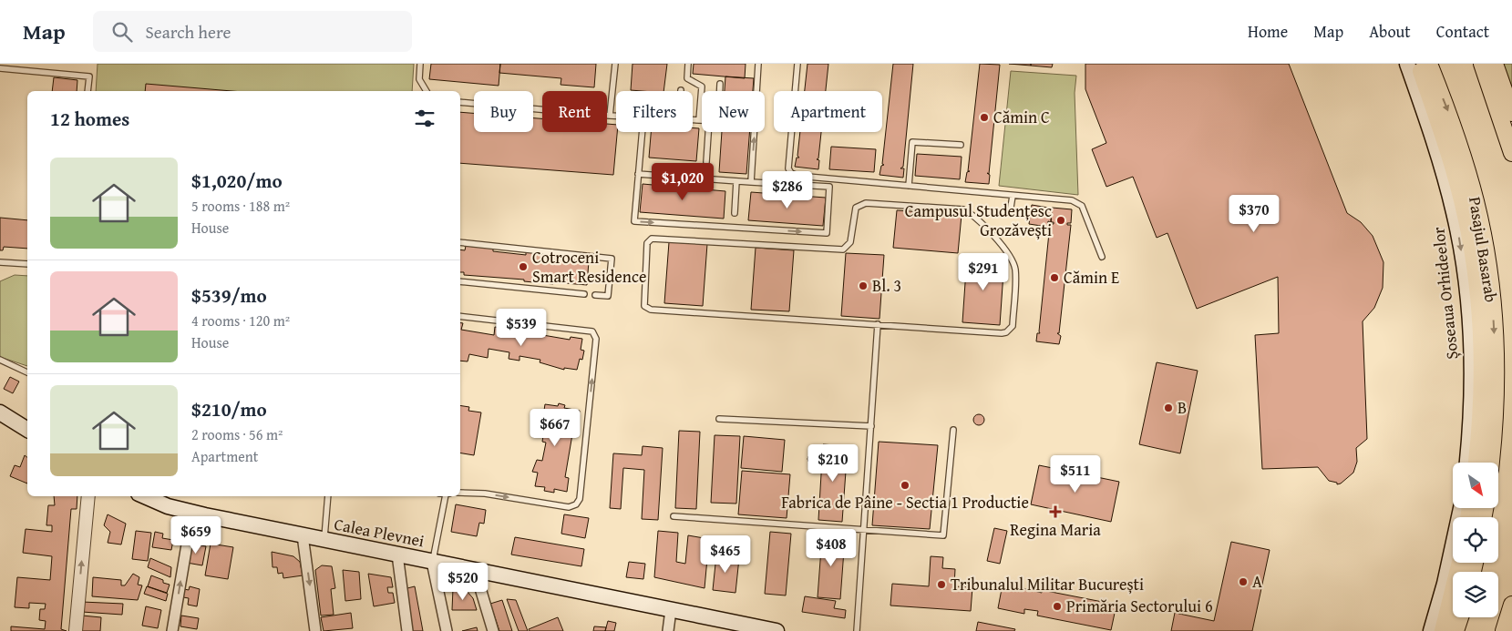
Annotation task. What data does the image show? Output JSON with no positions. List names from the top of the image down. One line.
{"streets":{"main road":["Pasajul Basarab","Șoseaua Orhideelor","Calea Plevnei"]},"places":{"other":["Cămin C","Campusul Studențesc Grozăvești","Cotroceni Smart Residence","Cămin E","Bl. 3","B","Fabrica de Pâine - Sectia 1 Productie","A","Tribunalul Militar București","Primăria Sectorului 6"],"health":["Regina Maria"]},"north":"bottom right","page":{"header":"Map","search":"Search here","nav":["Home","Map","About","Contact"],"chip":["Buy","Rent","Filters","New","Apartment"],"heading":"12 homes","list":[{"name":"$1,020/mo","note":"5 rooms · 188 m² · House"},{"name":"$539/mo","note":"4 rooms · 120 m² · House"},{"name":"$210/mo","note":"2 rooms · 56 m² · Apartment"}],"price":["$1,020","$286","$370","$291","$539","$667","$210","$511","$659","$408","$465","$520"]}}
